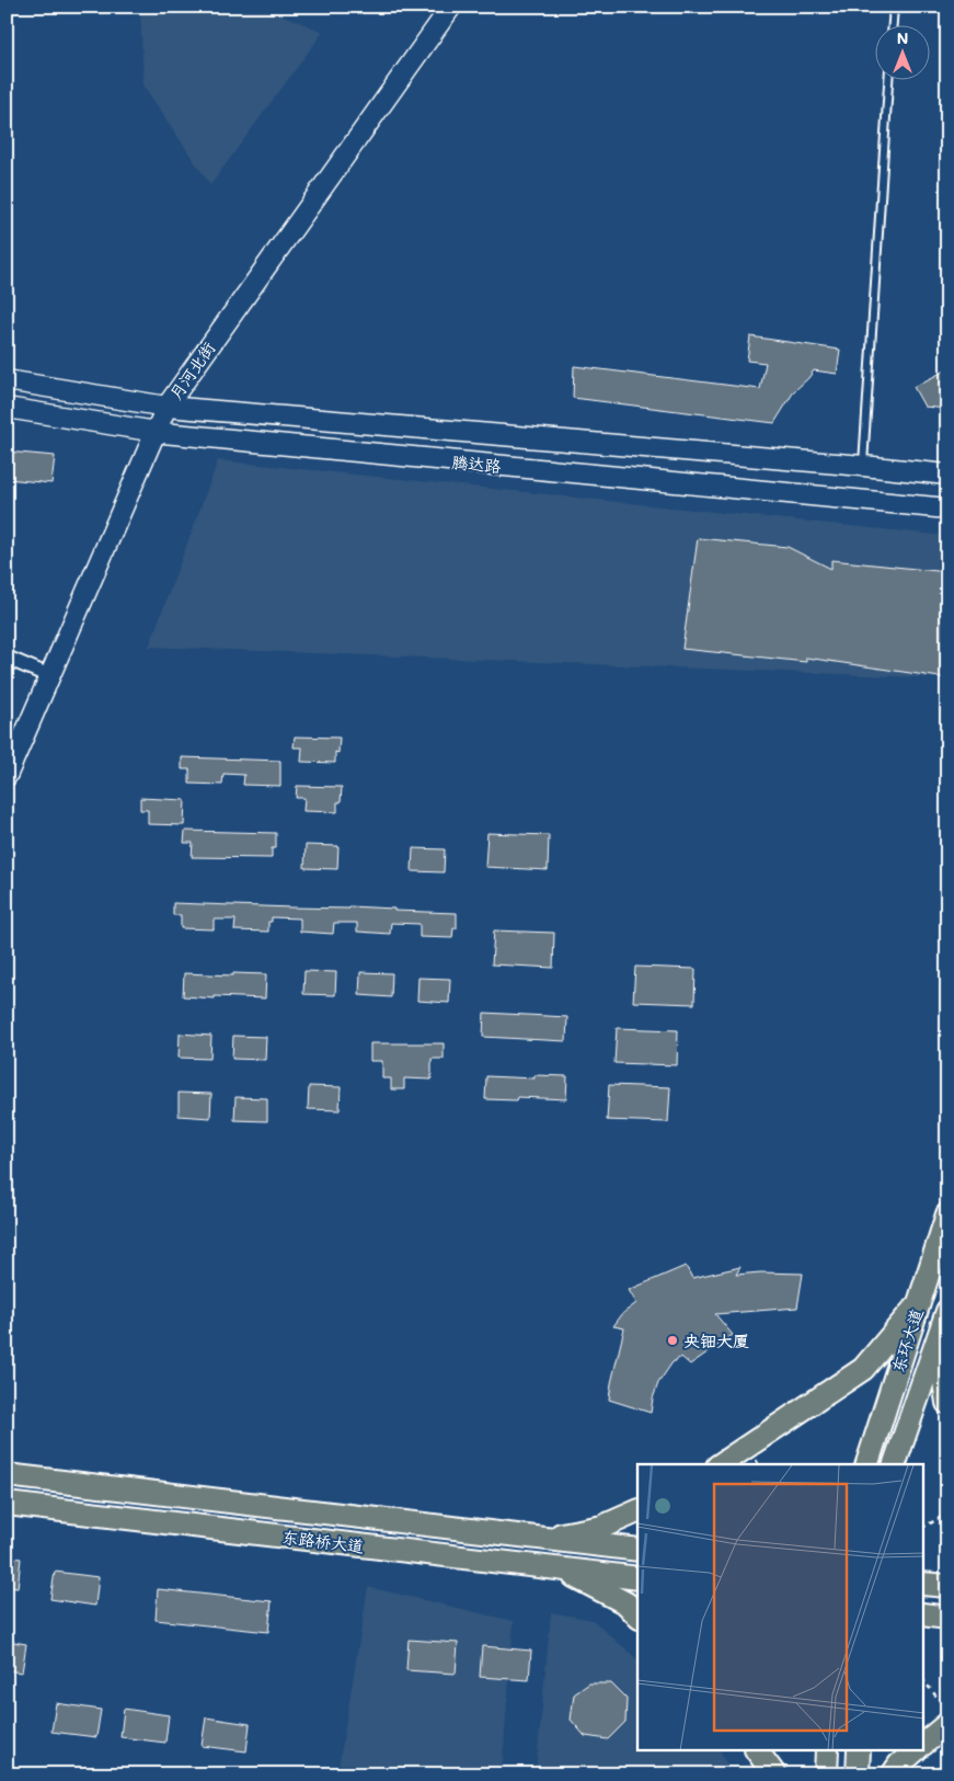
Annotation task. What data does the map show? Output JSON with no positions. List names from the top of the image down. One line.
{"streets":{"main road":["月河北街","腾达路","东环大道","东路桥大道"]},"crossings":[["月河北街","腾达路"]],"places":["央钿大厦"],"north":"top"}
